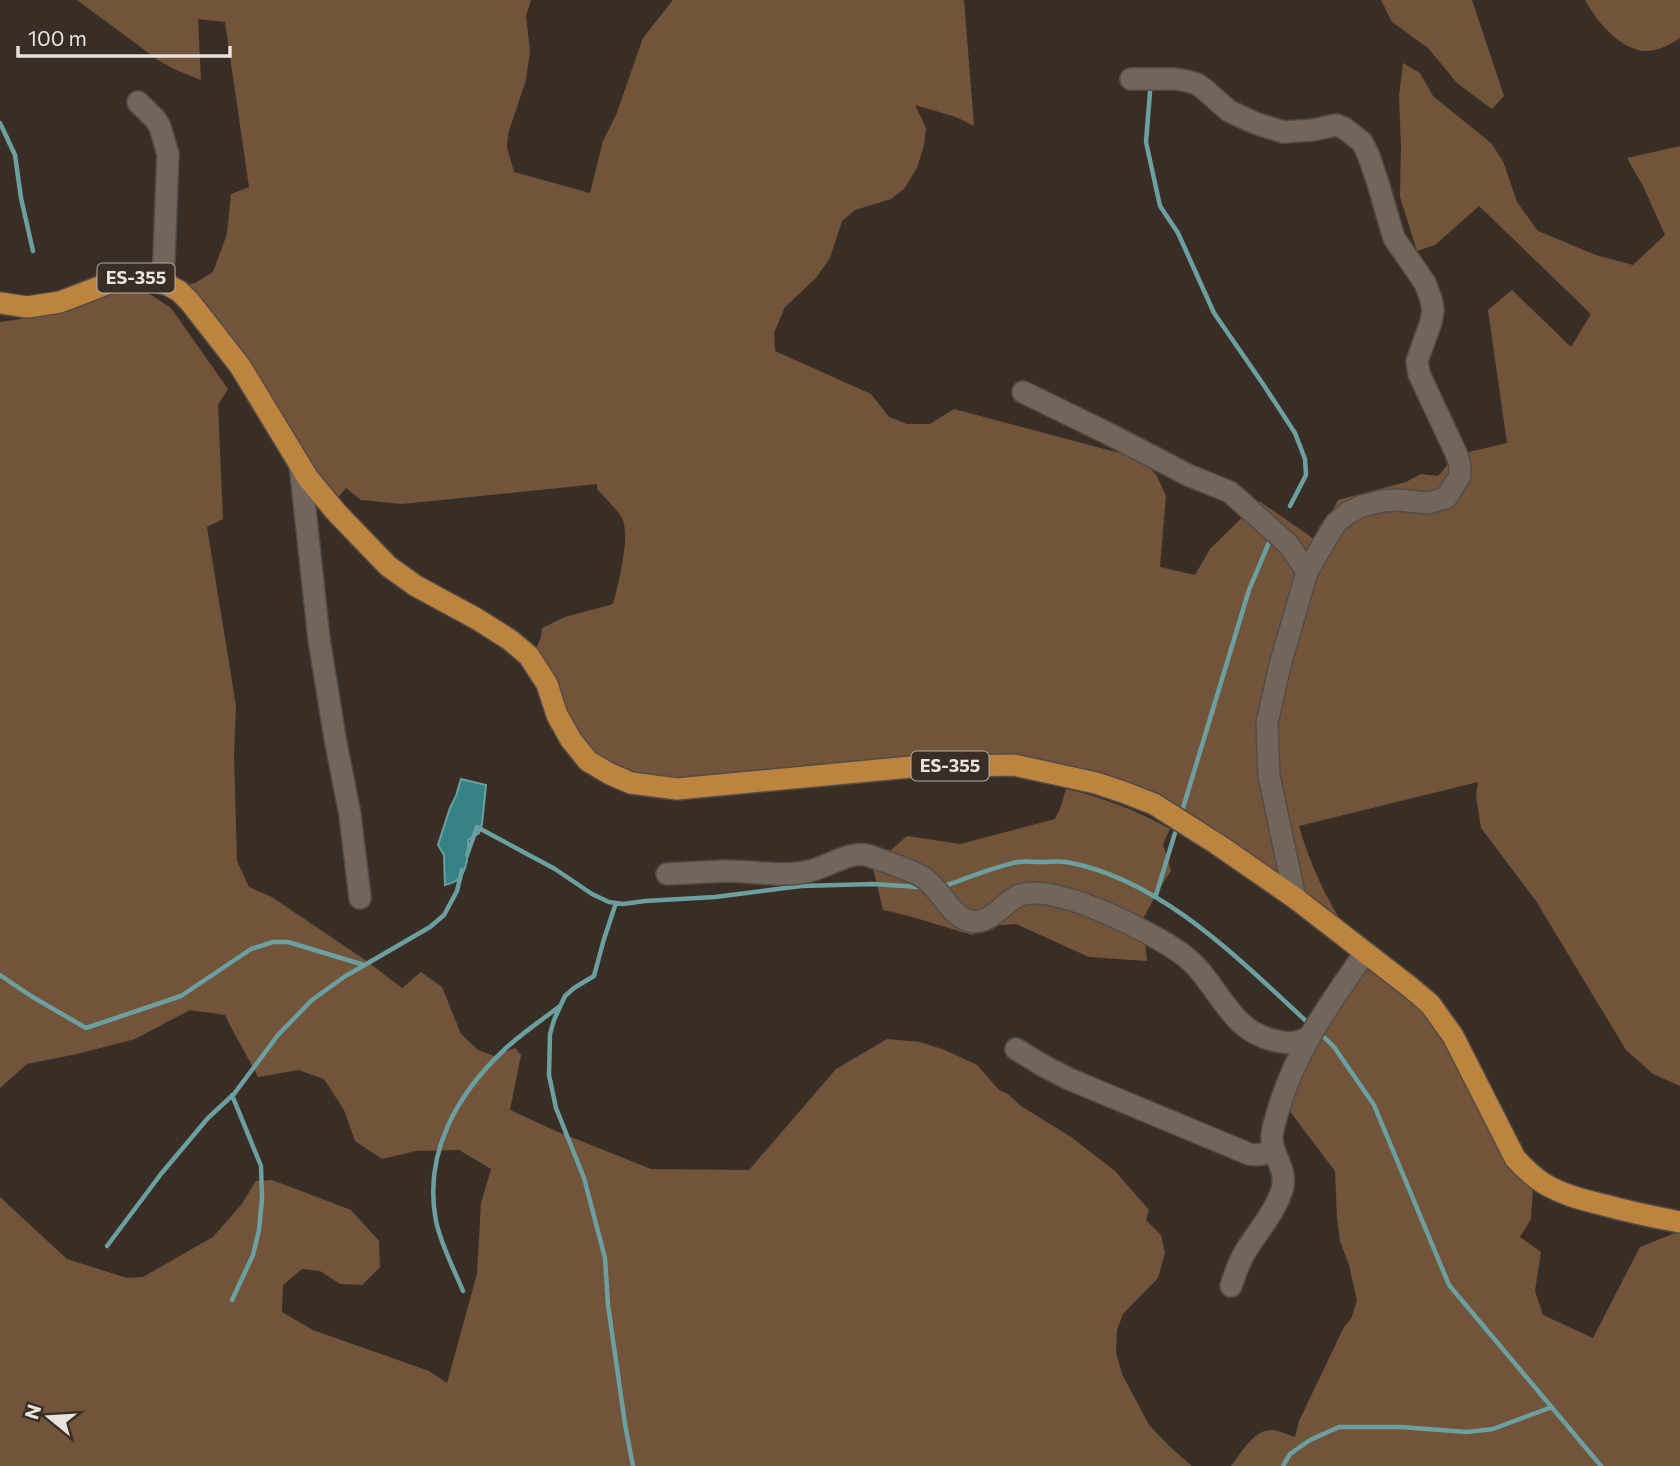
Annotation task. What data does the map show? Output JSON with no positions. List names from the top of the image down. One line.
{"streets":{"main road":["ES-355"]},"scale_bar":"100 m","north":"left"}
